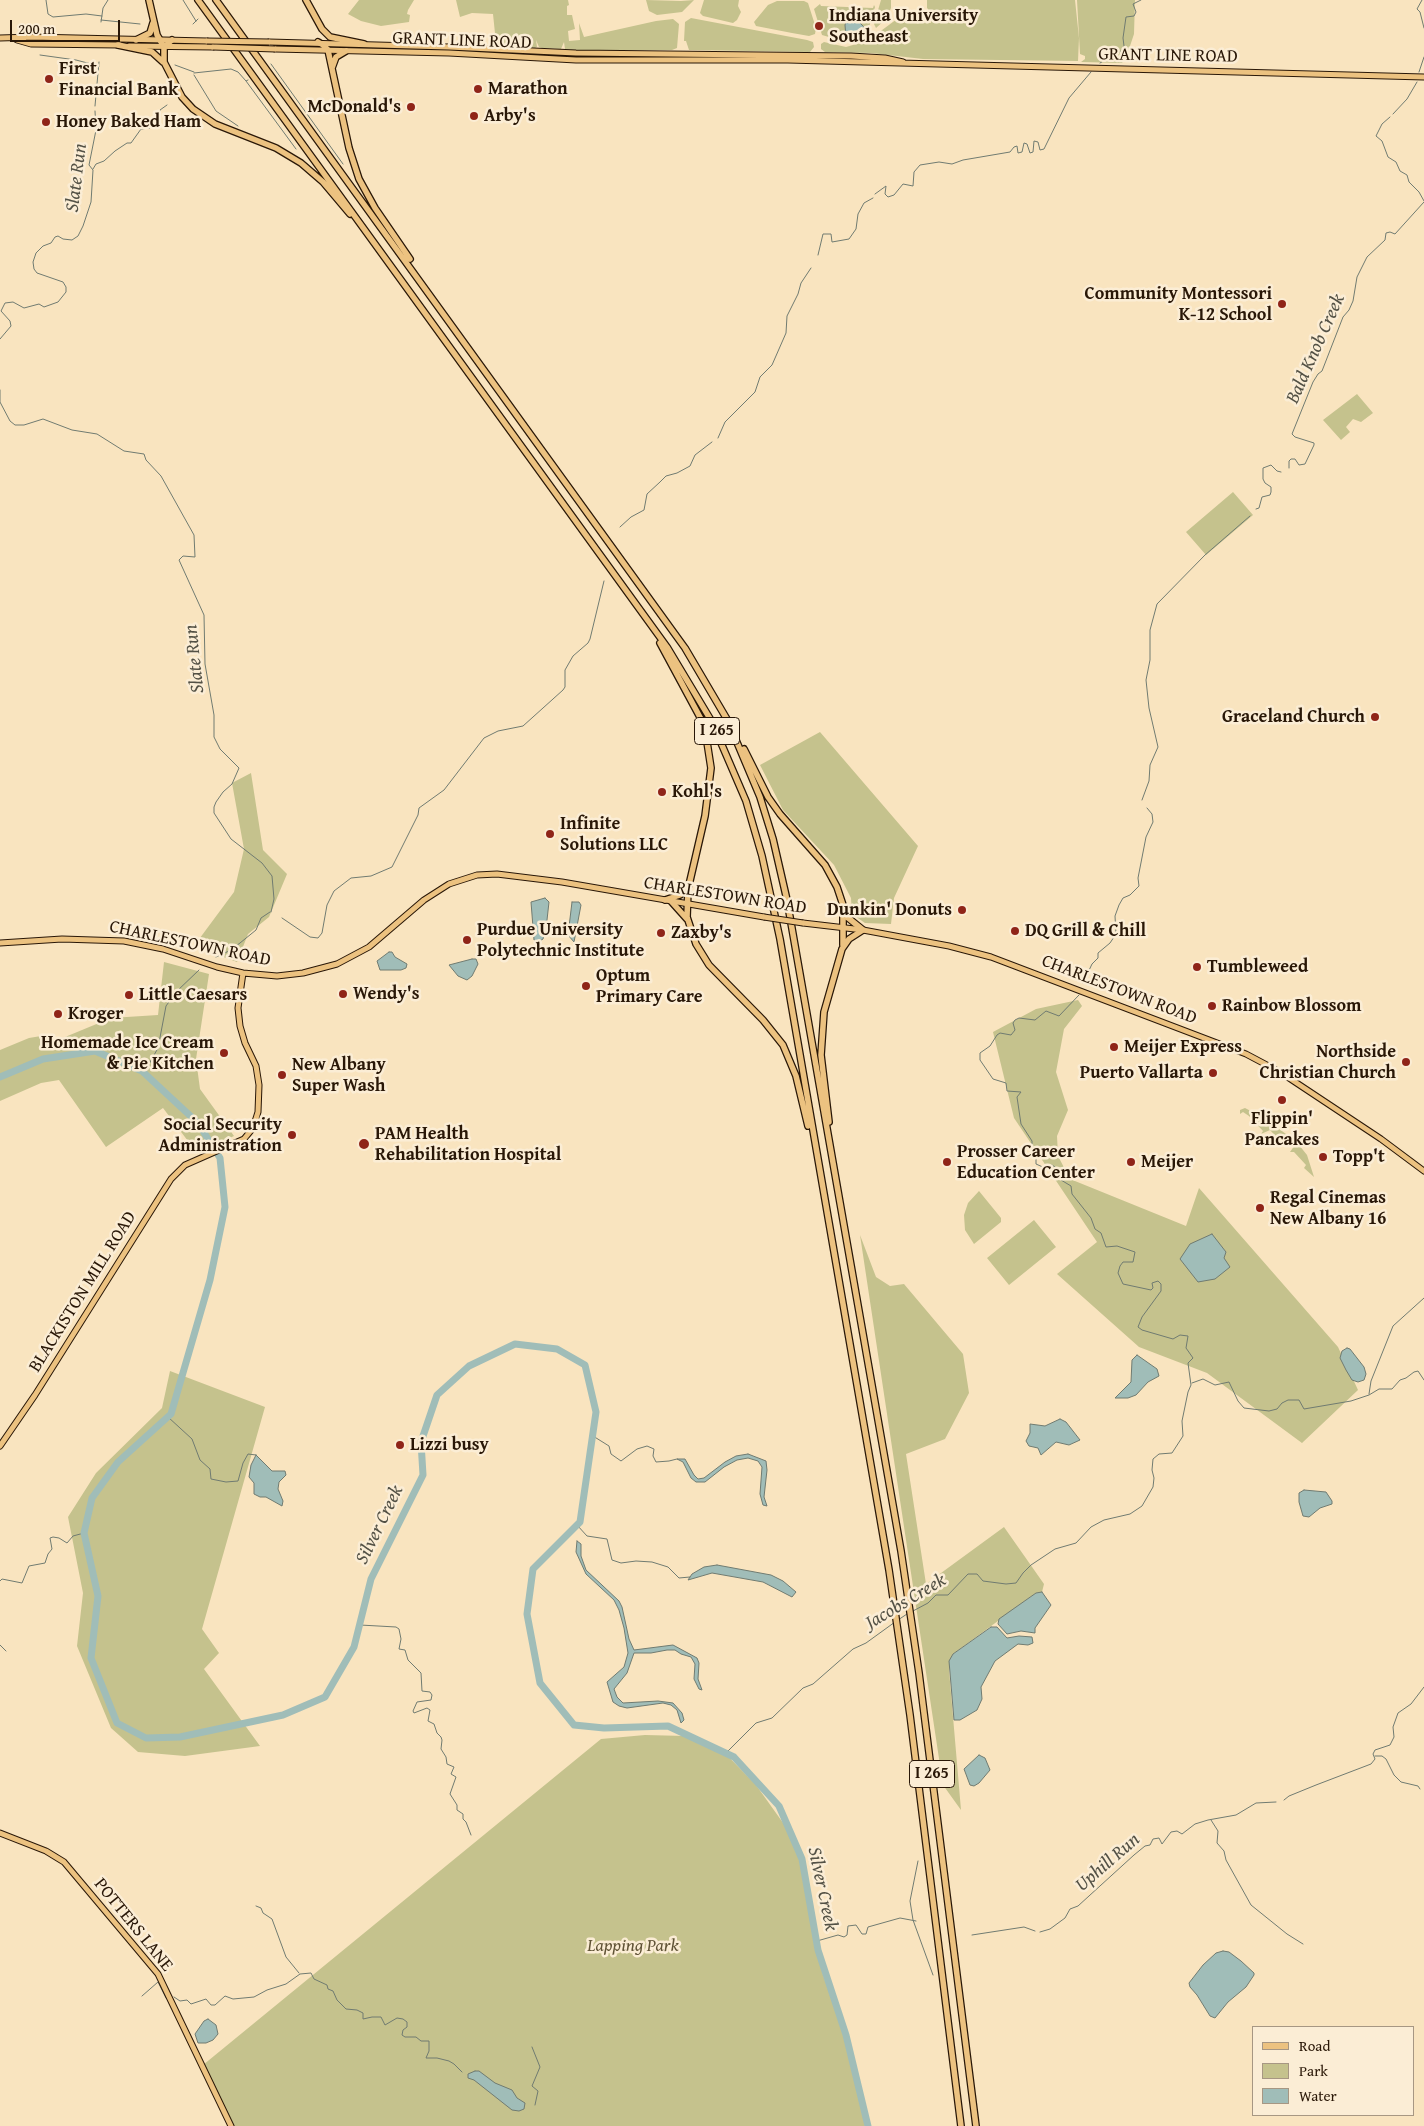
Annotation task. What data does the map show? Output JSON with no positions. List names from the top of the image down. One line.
{"streets":{"highway":["I 265"],"main road":["GRANT LINE ROAD","CHARLESTOWN ROAD","BLACKISTON MILL ROAD","POTTERS LANE"]},"crossings":[["CHARLESTOWN ROAD","BLACKISTON MILL ROAD"]],"water":["Slate Run","Bald Knob Creek","Silver Creek","Jacobs Creek","Uphill Run"],"parks":["Lapping Park"],"places":["Indiana University Southeast","First Financial Bank","Marathon","McDonald's","Arby's","Honey Baked Ham","Community Montessori K-12 School","Graceland Church","Kohl's","Infinite Solutions LLC","Dunkin' Donuts","DQ Grill & Chill","Zaxby's","Purdue University Polytechnic Institute","Tumbleweed","Optum Primary Care","Wendy's","Little Caesars","Rainbow Blossom","Kroger","Meijer Express","Homemade Ice Cream & Pie Kitchen","Northside Christian Church","Puerto Vallarta","New Albany Super Wash","Flippin' Pancakes","Social Security Administration","PAM Health Rehabilitation Hospital","Topp't","Prosser Career Education Center","Meijer","Regal Cinemas New Albany 16","Lizzi busy"],"legend":["Road","Park","Water"],"scale_bar":"200 m"}
